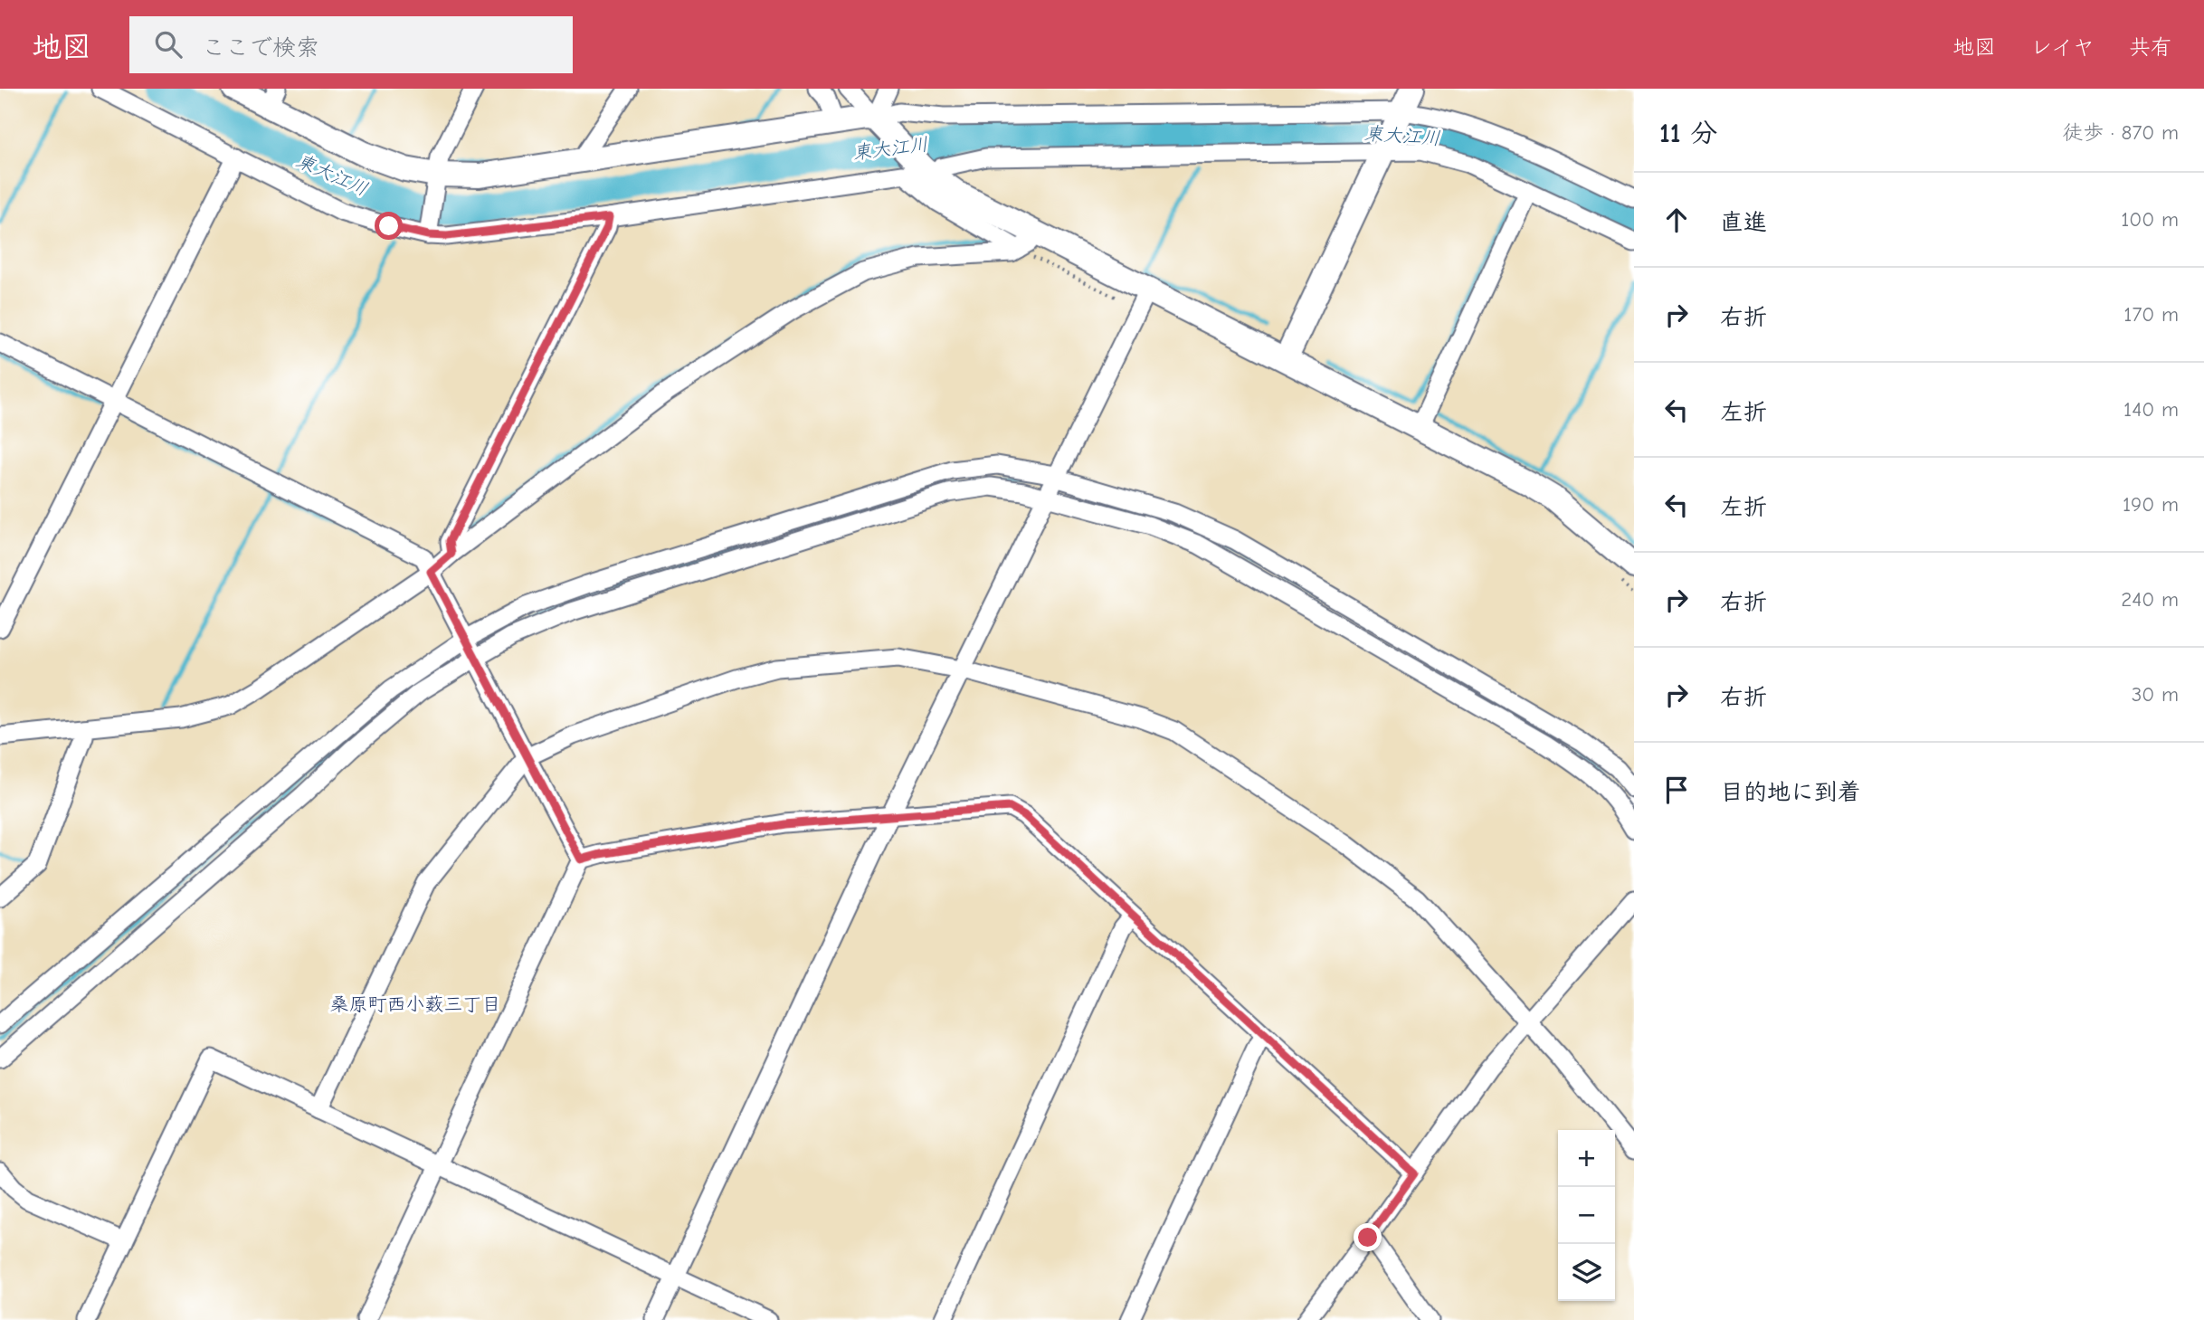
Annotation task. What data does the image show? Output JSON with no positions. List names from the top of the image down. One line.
{"districts":["桑原町西小薮三丁目"],"water":["東大江川"],"page":{"header":"地図","search":"ここで検索","nav":["地図","レイヤ","共有"],"heading":["11 分","徒歩 · 870 m"],"list":[["直進","100 m"],["右折","170 m"],["左折","140 m"],["左折","190 m"],["右折","240 m"],["右折","30 m"],"目的地に到着"],"map_buttons":["+","−"]}}
